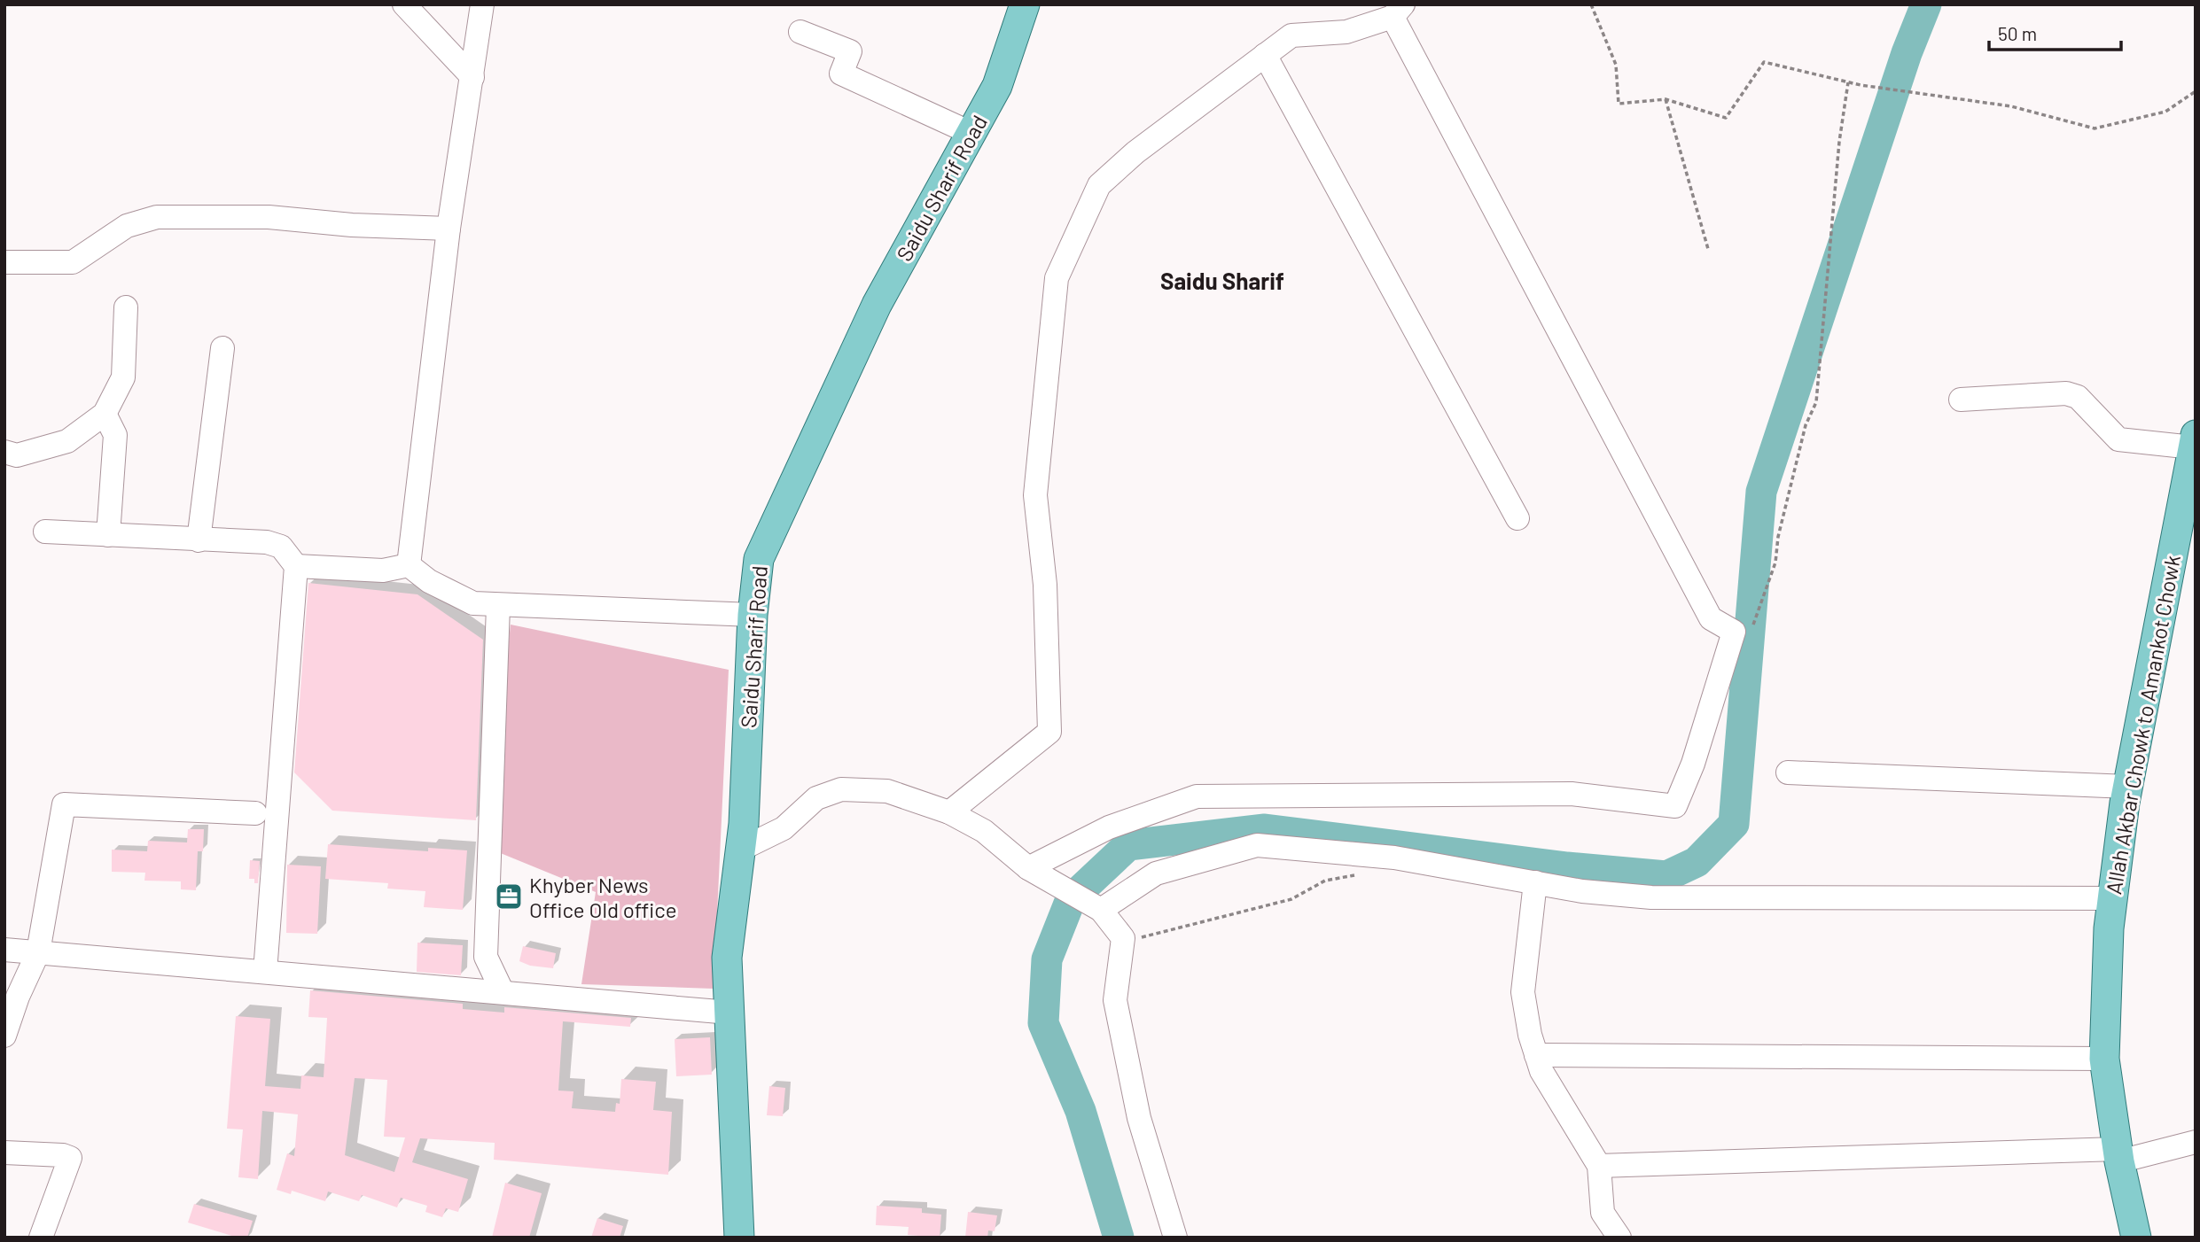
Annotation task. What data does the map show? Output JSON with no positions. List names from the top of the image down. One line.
{"streets":{"main road":["Saidu Sharif Road","Allah Akbar Chowk to Amankot Chowk"]},"districts":["Saidu Sharif"],"places":{"office":["Khyber News Office Old office"]},"scale_bar":"50 m"}
